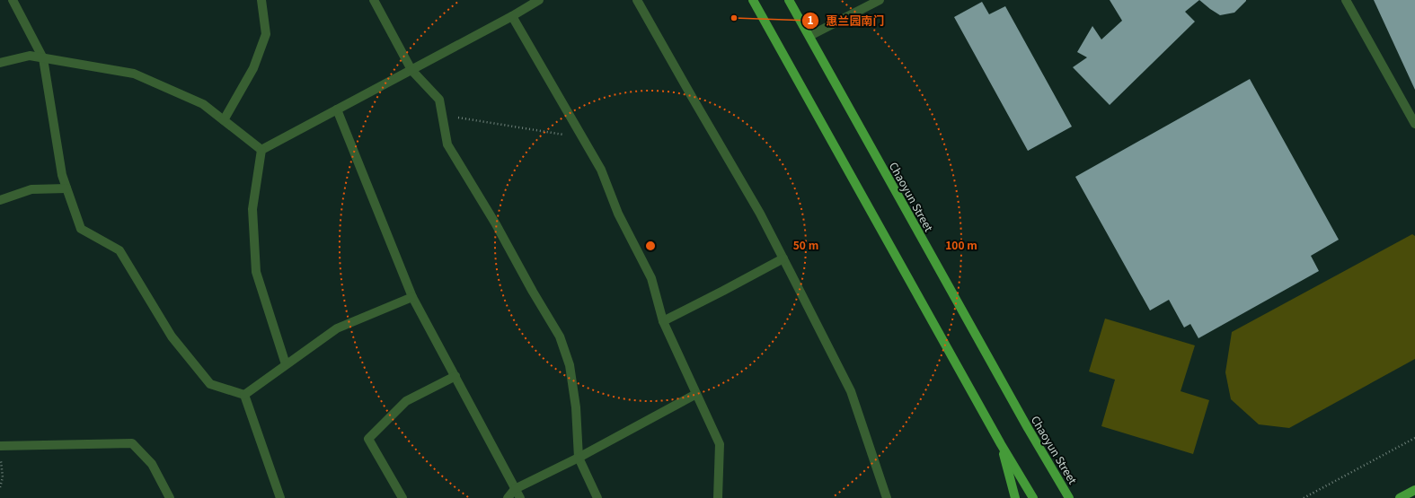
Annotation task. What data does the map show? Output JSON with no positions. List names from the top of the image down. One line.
{"streets":{"main road":["Chaoyun Street"]},"places":["惠兰园南门"],"rings":["50 m","100 m"]}
